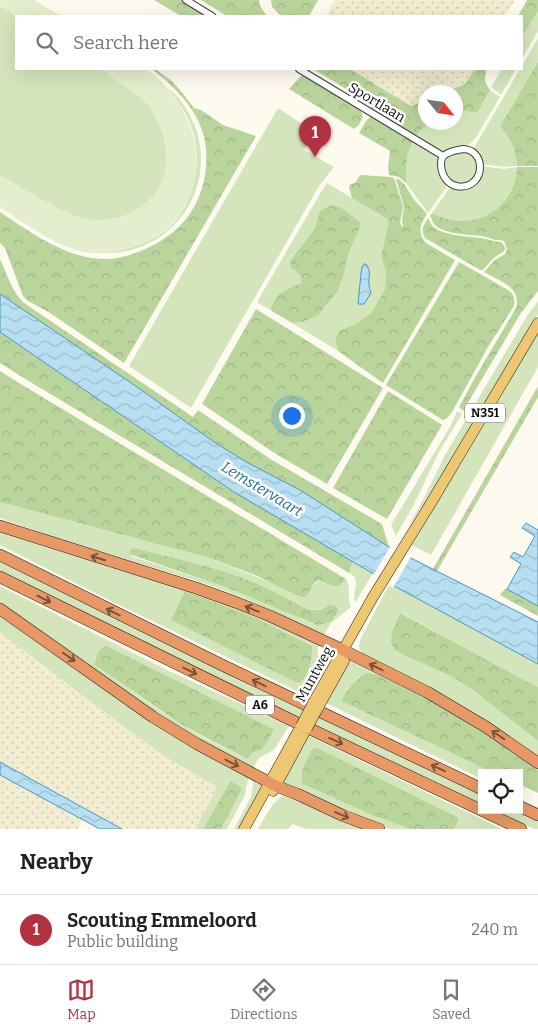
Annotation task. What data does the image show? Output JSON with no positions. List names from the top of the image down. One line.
{"streets":{"highway":["A6"],"main road":["N351","Muntweg"],"street":["Sportlaan"]},"water":["Lemstervaart"],"north":"bottom right","page":{"search":"Search here","pins":"1","heading":"Nearby","list":[{"mark":"1","name":"Scouting Emmeloord","note":"Public building","value":"240 m"}],"nav":["Map","Directions","Saved"]}}
